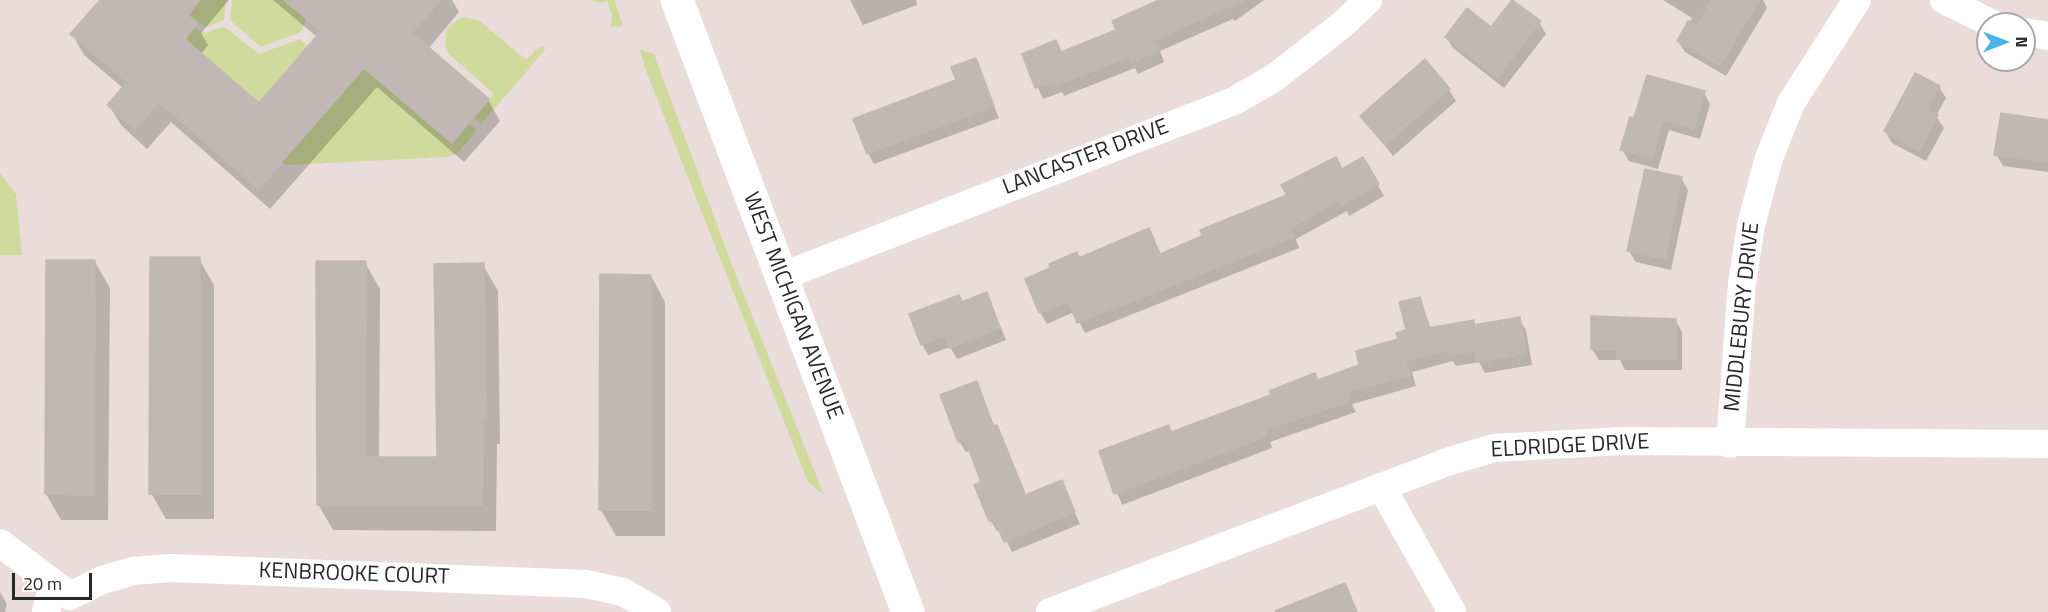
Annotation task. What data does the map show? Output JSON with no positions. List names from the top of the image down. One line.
{"streets":{"street":["LANCASTER DRIVE","WEST MICHIGAN AVENUE","MIDDLEBURY DRIVE","ELDRIDGE DRIVE","KENBROOKE COURT"]},"crossings":[["LANCASTER DRIVE","WEST MICHIGAN AVENUE"],["MIDDLEBURY DRIVE","ELDRIDGE DRIVE"]],"scale_bar":"20 m","north":"right"}
